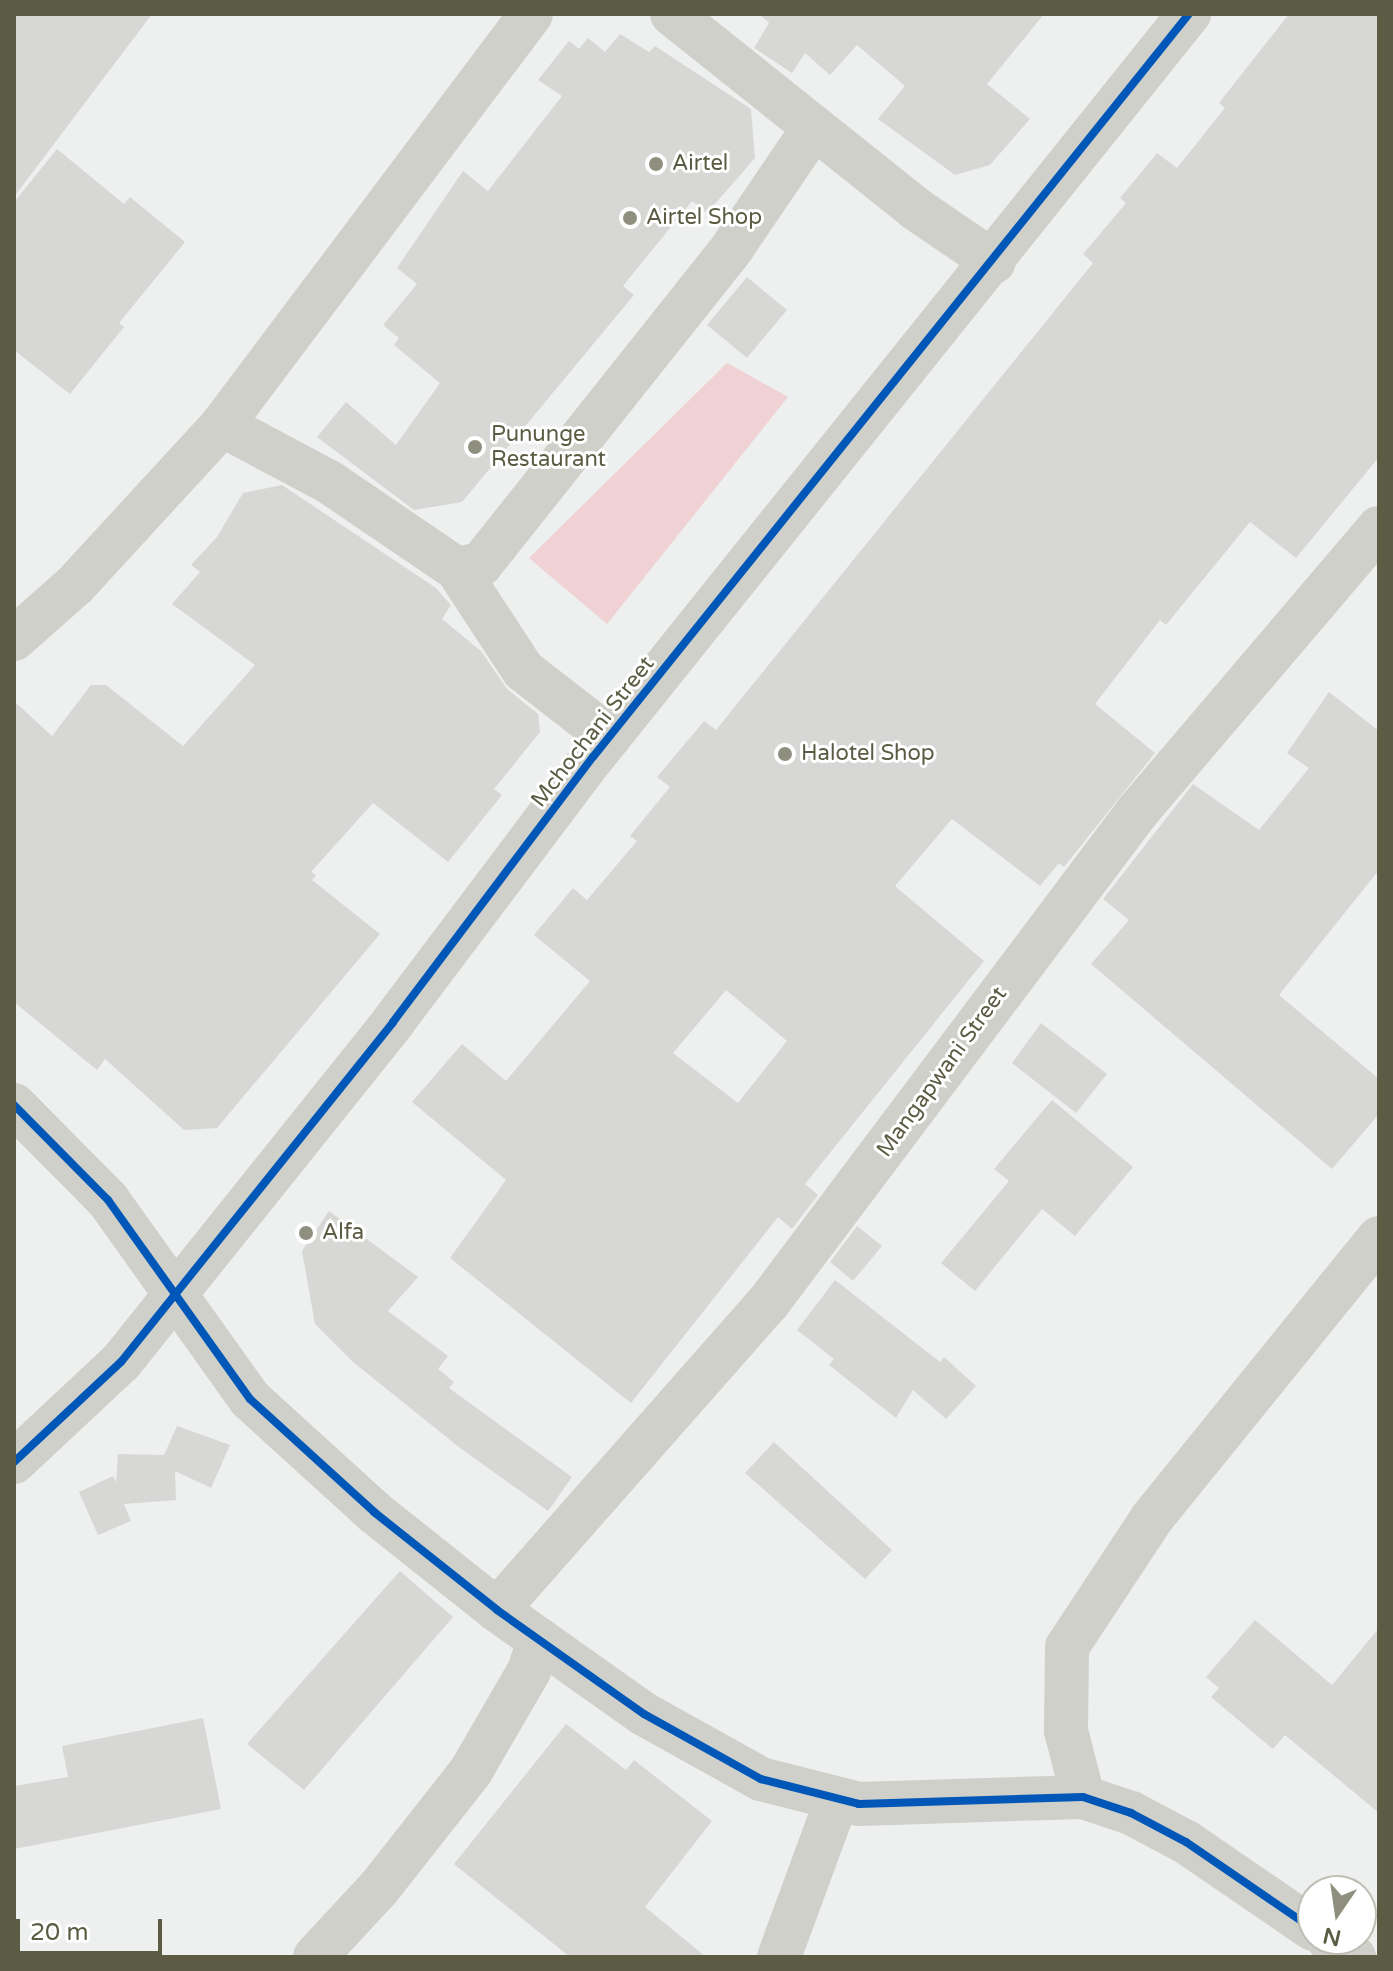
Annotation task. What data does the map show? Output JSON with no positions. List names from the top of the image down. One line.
{"streets":{"street":["Mchochani Street","Mangapwani Street"]},"places":["Airtel","Airtel Shop","Pununge Restaurant","Halotel Shop","Alfa"],"scale_bar":"20 m","north":"bottom"}
